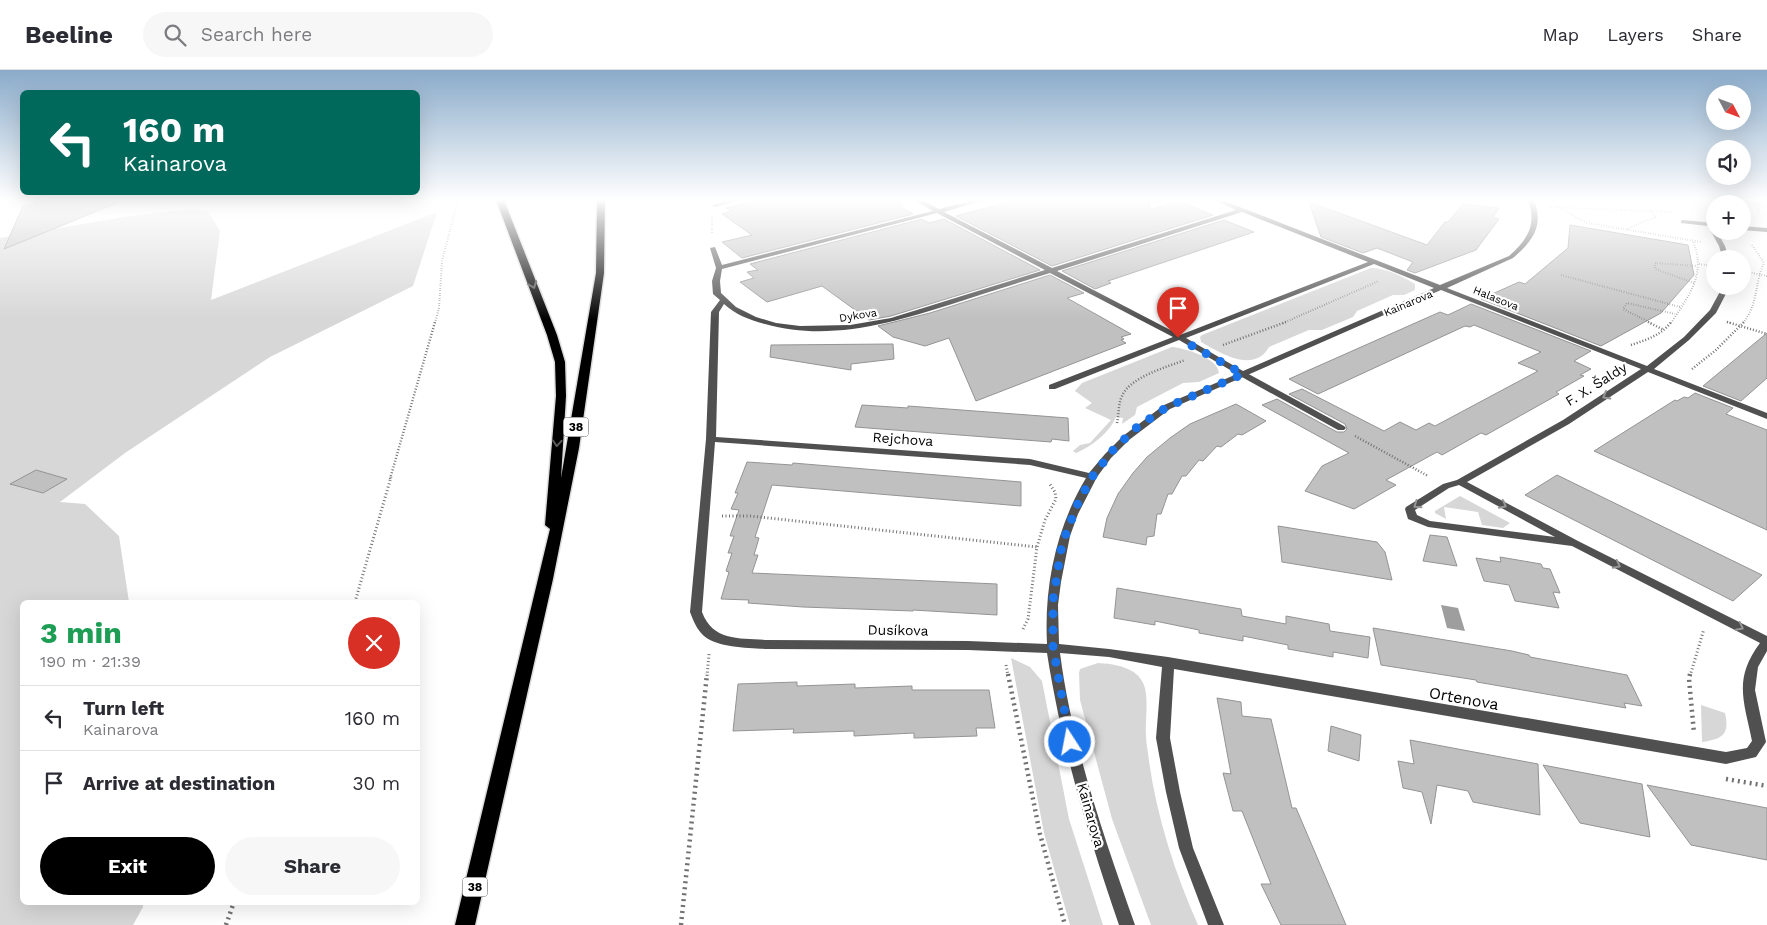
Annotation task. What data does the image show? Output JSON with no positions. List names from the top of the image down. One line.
{"streets":{"main road":["38"],"street":["Halasova","Kainarova","Dykova","F. X. Šaldy","Rejchova","Dusíkova","Ortenova"]},"crossings":[["Halasova","Kainarova"],["Halasova","F. X. Šaldy"],["Kainarova","Rejchova"],["Kainarova","Dusíkova"],["Kainarova","Ortenova"],["F. X. Šaldy","Ortenova"],["Dusíkova","Ortenova"]],"north":"bottom right","page":{"header":"Beeline","search":"Search here","nav":["Map","Layers","Share"],"map_buttons":["+","−"],"turn":["160 m","Kainarova"],"heading":["3 min","190 m · 21:39"],"list":[{"name":"Turn left","note":"Kainarova","value":"160 m"},{"name":"Arrive at destination","value":"30 m"}],"buttons":["Exit","Share"]}}
